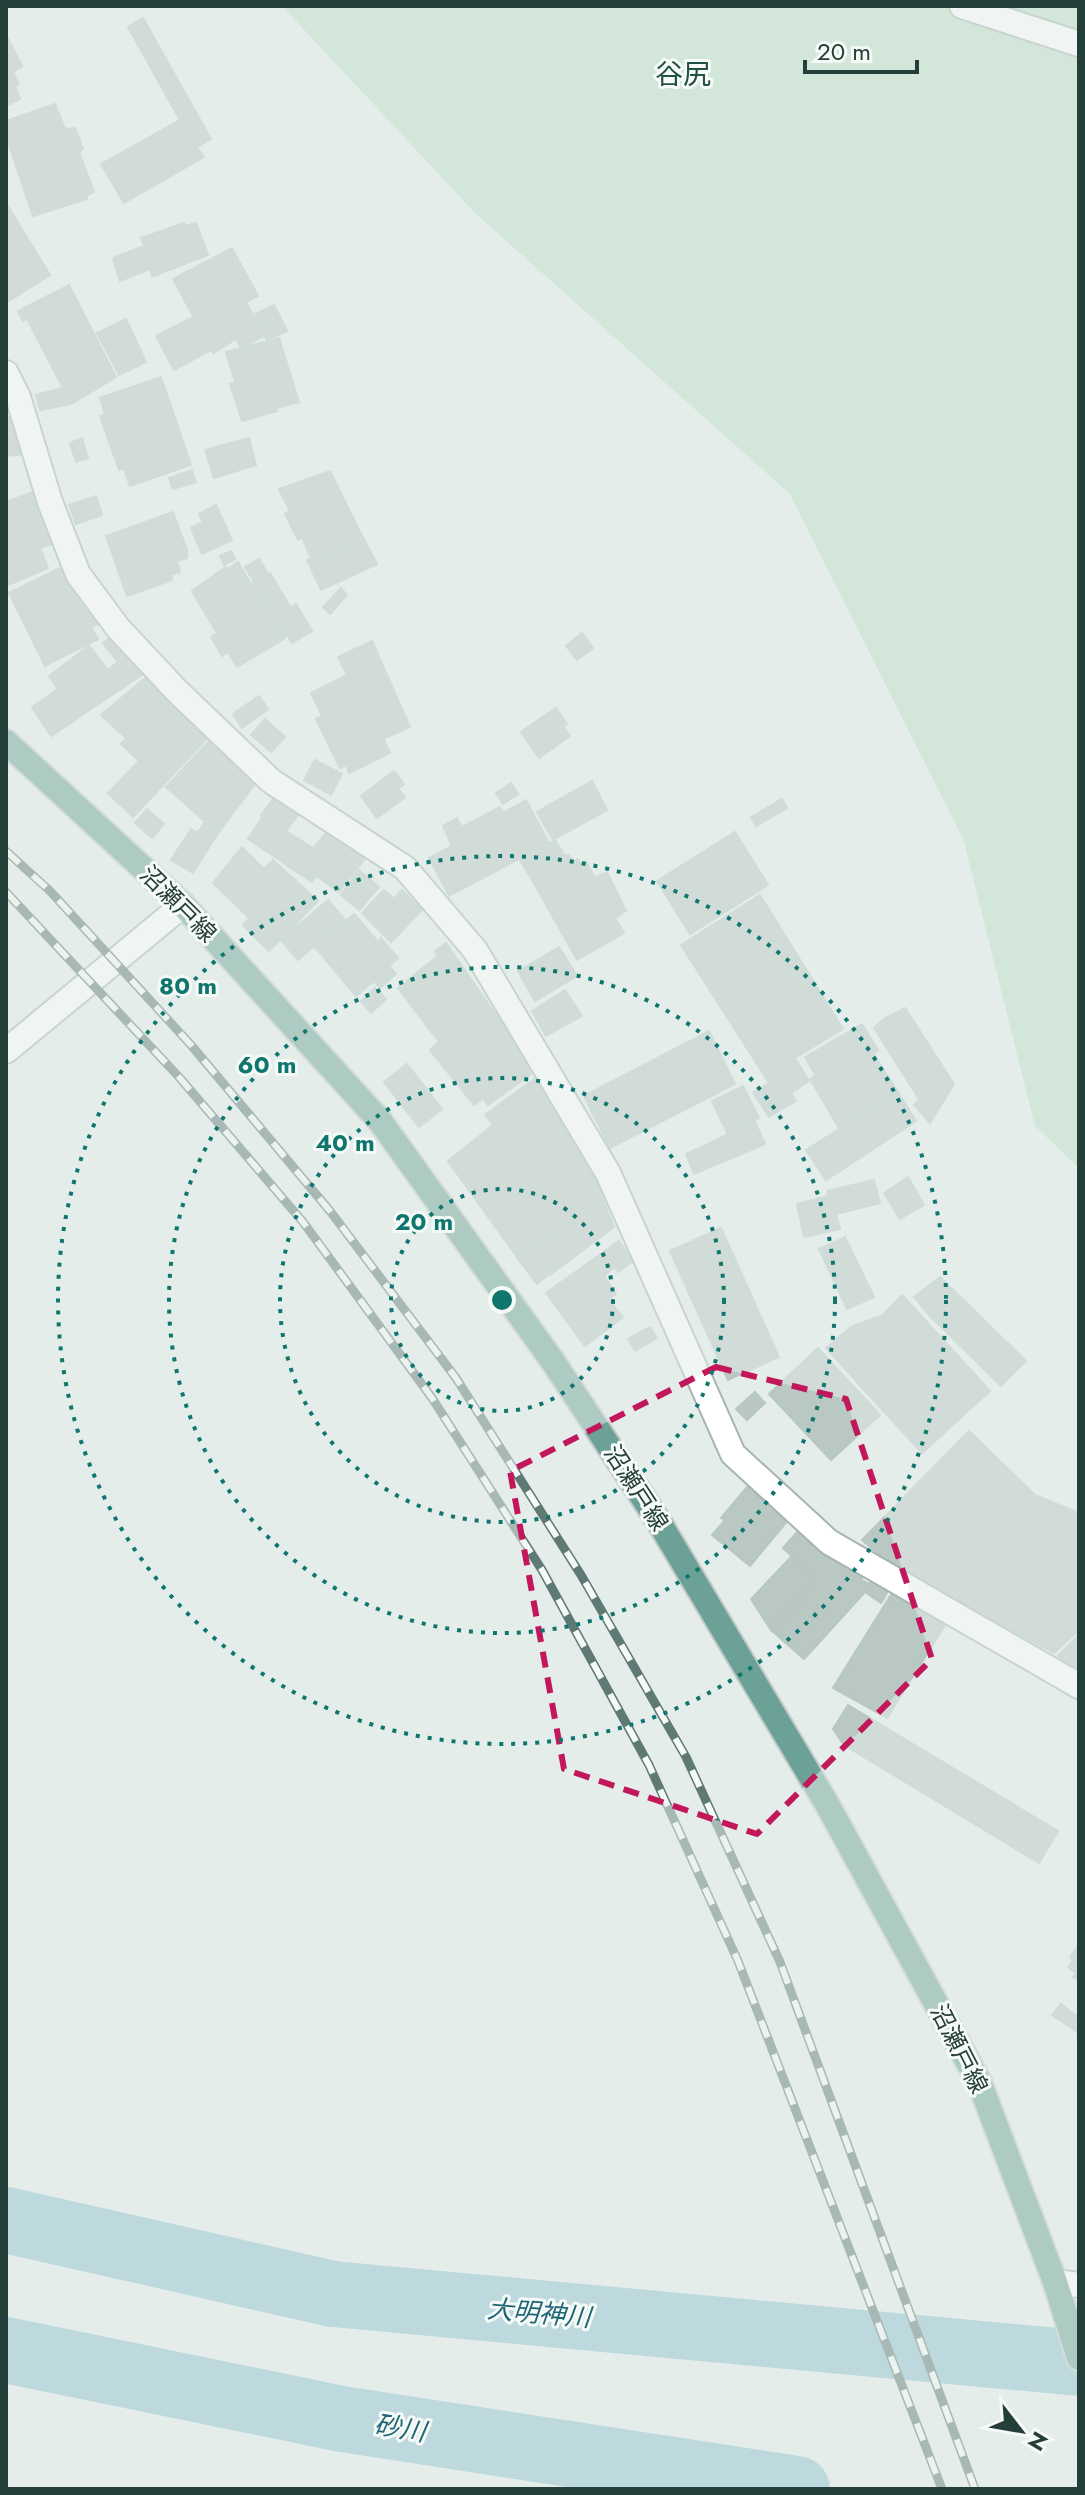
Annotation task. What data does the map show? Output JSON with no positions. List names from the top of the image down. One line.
{"streets":{"main road":["沼瀬戸線"]},"districts":["谷尻"],"water":["大明神川","砂川"],"scale_bar":"20 m","north":"bottom right","rings":["80 m","60 m","40 m","20 m"]}
